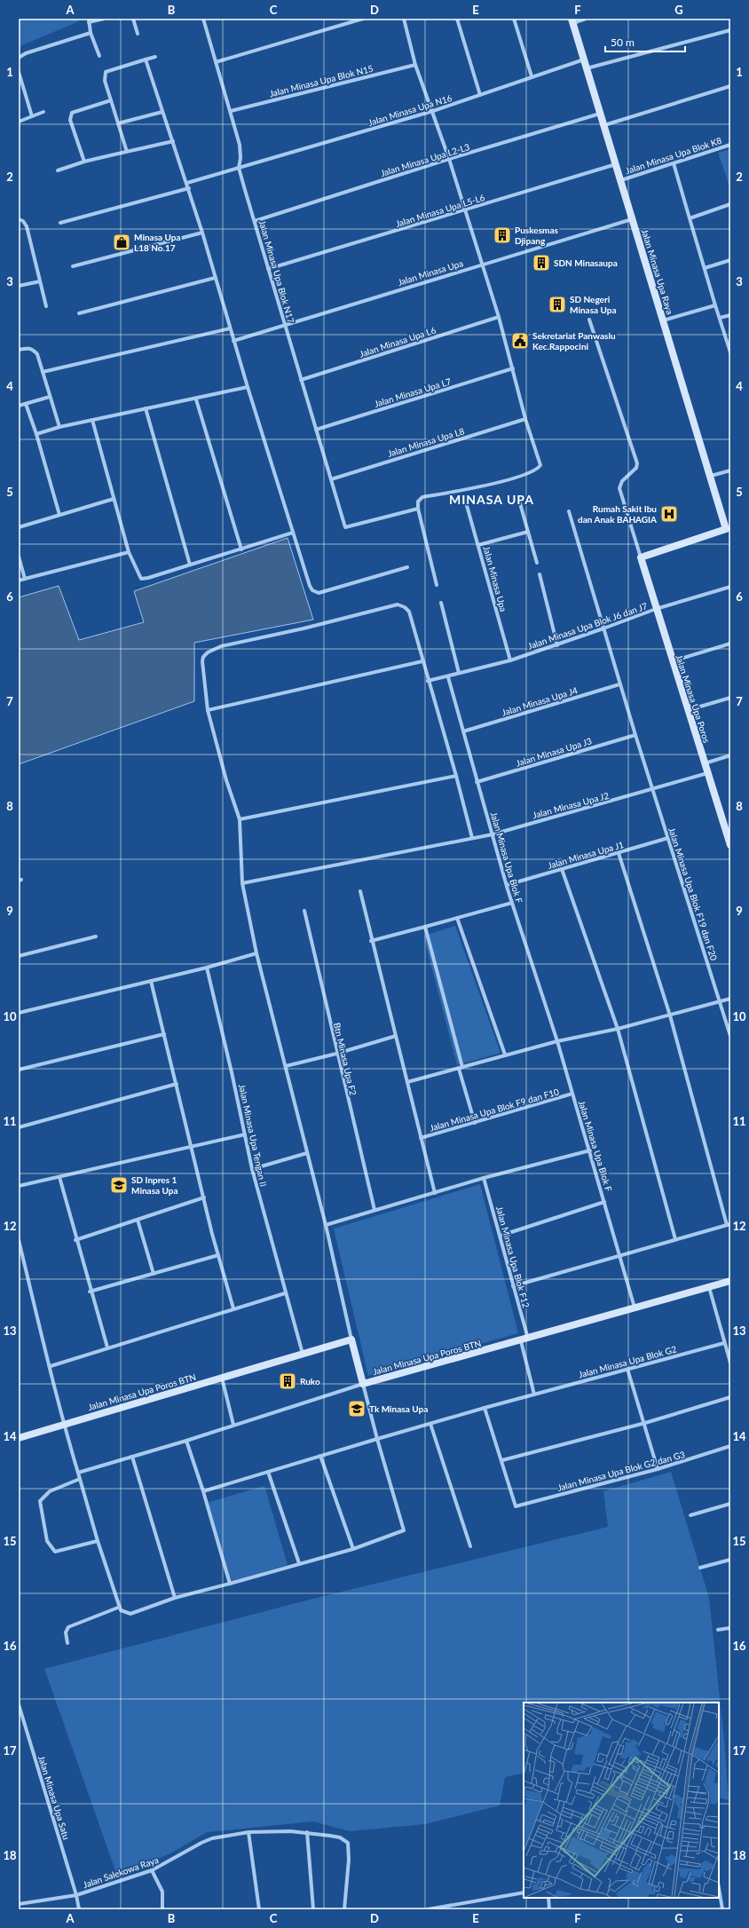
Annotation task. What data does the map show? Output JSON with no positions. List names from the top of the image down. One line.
{"streets":{"street":["Jalan Minasa Upa Blok N15","Jalan Minasa Upa N16","Jalan Minasa Upa Blok K8","Jalan Minasa Upa L2-L3","Jalan Minasa Upa L5-L6","Jalan Minasa Upa Blok N17","Jalan Minasa Upa Raya","Jalan Minasa Upa","Jalan Minasa Upa L6","Jalan Minasa Upa L7","Jalan Minasa Upa L8","Jalan Minasa Upa Blok J6 dan J7","Jalan Minasa Upa Poros","Jalan Minasa Upa J4","Jalan Minasa Upa J3","Jalan Minasa Upa J2","Jalan Minasa Upa J1","Jalan Minasa Upa Blok F","Jalan Minasa Upa Blok F19 dan F20","Btn Minasa Upa F2","Jalan Minasa Upa Blok F9 dan F10","Jalan Minasa Upa Tengan II","Jalan Minasa Upa Blok F12","Jalan Minasa Upa Poros BTN","Jalan Minasa Upa Blok G2","Jalan Minasa Upa Blok G2 dan G3","Jalan Minasa Upa Satu","Jalan Salekowa Raya"]},"crossings":[["Jalan Minasa Upa Blok N15","Jalan Minasa Upa Blok N17"],["Jalan Minasa Upa N16","Jalan Minasa Upa Blok N17"],["Jalan Minasa Upa N16","Jalan Minasa Upa Raya"],["Jalan Minasa Upa Blok K8","Jalan Minasa Upa Raya"],["Jalan Minasa Upa L2-L3","Jalan Minasa Upa Blok N17"],["Jalan Minasa Upa L2-L3","Jalan Minasa Upa Raya"],["Jalan Minasa Upa L5-L6","Jalan Minasa Upa Blok N17"],["Jalan Minasa Upa L5-L6","Jalan Minasa Upa Raya"],["Jalan Minasa Upa Blok N17","Jalan Minasa Upa"],["Jalan Minasa Upa Blok N17","Jalan Minasa Upa L6"],["Jalan Minasa Upa Blok N17","Jalan Minasa Upa L7"],["Jalan Minasa Upa Blok N17","Jalan Minasa Upa L8"],["Jalan Minasa Upa Raya","Jalan Minasa Upa"],["Jalan Minasa Upa","Jalan Minasa Upa Blok J6 dan J7"],["Jalan Minasa Upa Blok J6 dan J7","Jalan Minasa Upa Poros"],["Jalan Minasa Upa Blok J6 dan J7","Jalan Minasa Upa Blok F"],["Jalan Minasa Upa Blok J6 dan J7","Jalan Minasa Upa Blok F19 dan F20"],["Jalan Minasa Upa Poros","Jalan Minasa Upa J2"],["Jalan Minasa Upa J4","Jalan Minasa Upa Blok F"],["Jalan Minasa Upa J4","Jalan Minasa Upa Blok F19 dan F20"],["Jalan Minasa Upa J3","Jalan Minasa Upa Blok F"],["Jalan Minasa Upa J3","Jalan Minasa Upa Blok F19 dan F20"],["Jalan Minasa Upa J2","Jalan Minasa Upa Blok F"],["Jalan Minasa Upa J2","Jalan Minasa Upa Blok F19 dan F20"],["Jalan Minasa Upa J1","Jalan Minasa Upa Blok F"],["Jalan Minasa Upa J1","Jalan Minasa Upa Blok F19 dan F20"],["Jalan Minasa Upa Blok F","Jalan Minasa Upa Blok F9 dan F10"],["Jalan Minasa Upa Blok F","Jalan Minasa Upa Poros BTN"],["Jalan Minasa Upa Tengan II","Jalan Minasa Upa Poros BTN"],["Jalan Minasa Upa Blok F12","Jalan Minasa Upa Poros BTN"],["Jalan Minasa Upa Satu","Jalan Salekowa Raya"]],"districts":["MINASA UPA"],"places":{"building":["Puskesmas Djipang","SDN Minasaupa","SD Negeri Minasa Upa","Ruko"],"shop":["Minasa Upa L18 No.17"],"public building":["Sekretariat Panwaslu Kec.Rappocini"],"hospital":["Rumah Sakit Ibu dan Anak BAHAGIA"],"school or university":["SD Inpres 1 Minasa Upa","Tk Minasa Upa"]},"scale_bar":"50 m","grid":{"columns":["A","B","C","D","E","F","G"],"rows":["1","2","3","4","5","6","7","8","9","10","11","12","13","14","15","16","17","18"]}}
